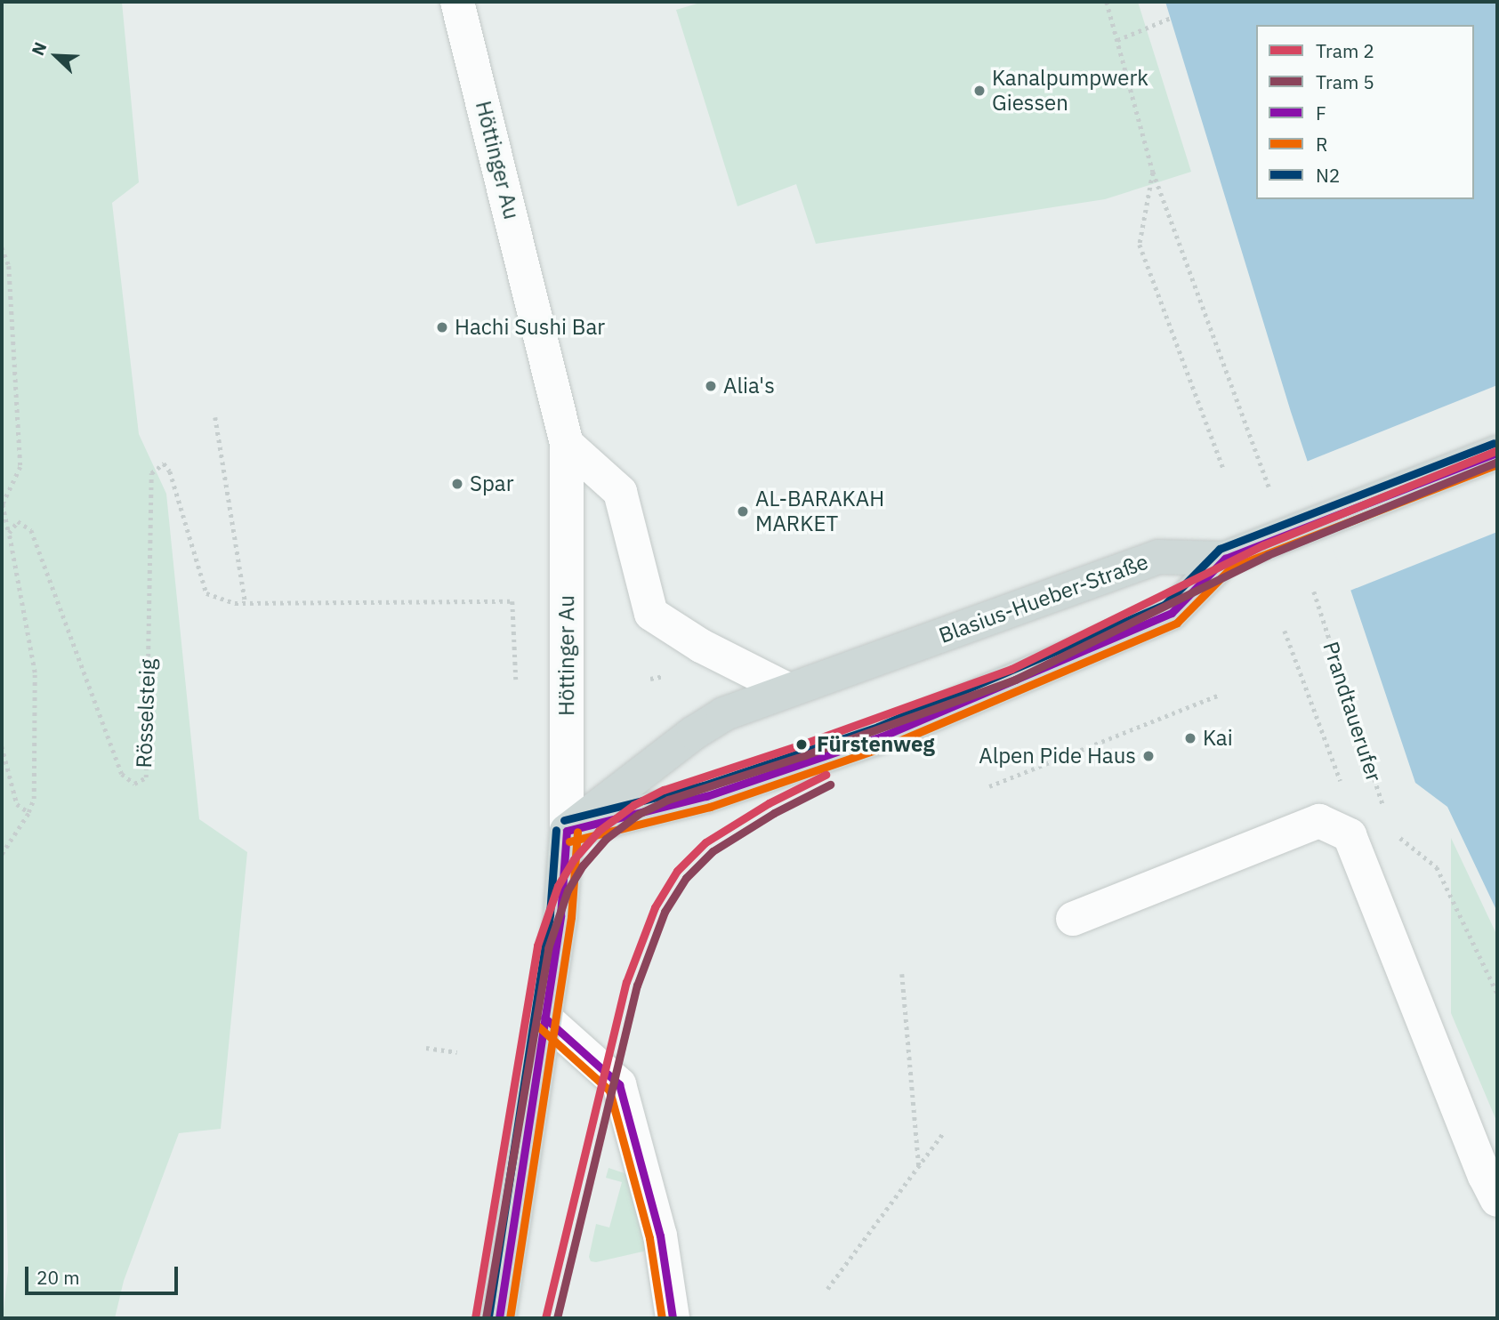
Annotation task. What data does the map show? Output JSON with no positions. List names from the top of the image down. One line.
{"streets":{"main road":["Höttinger Au","Blasius-Hueber-Straße"],"path":["Prandtauerufer","Rösselsteig"]},"crossings":[["Höttinger Au","Blasius-Hueber-Straße"]],"places":["Kanalpumpwerk Giessen","Hachi Sushi Bar","Alia's","Spar","AL-BARAKAH MARKET","Kai","Fürstenweg","Alpen Pide Haus"],"lines":["transit line N2","tram line 2","transit line F","tram line 5","transit line R"],"legend":["Tram 2","Tram 5","F","R","N2"],"scale_bar":"20 m","north":"top left"}
